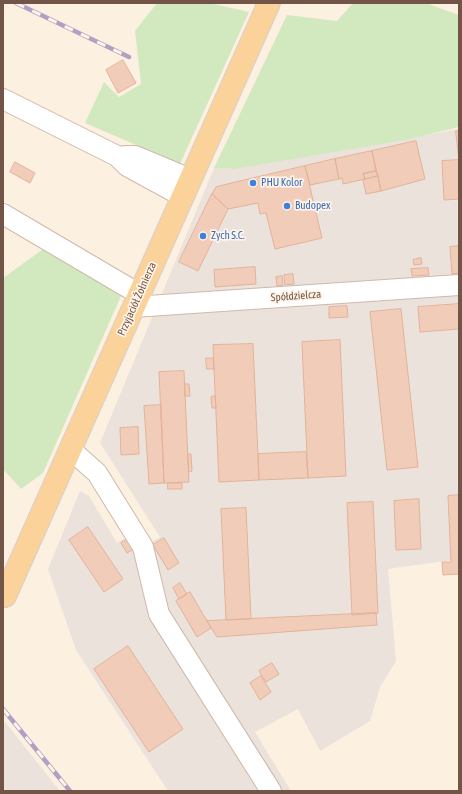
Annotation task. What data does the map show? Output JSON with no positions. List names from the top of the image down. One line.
{"streets":{"main road":["Przyjaciół Żołnierza"],"street":["Spółdzielcza"]},"crossings":[["Spółdzielcza","Przyjaciół Żołnierza"]],"places":["PHU Kolor","Budopex","Zych S.C."]}
